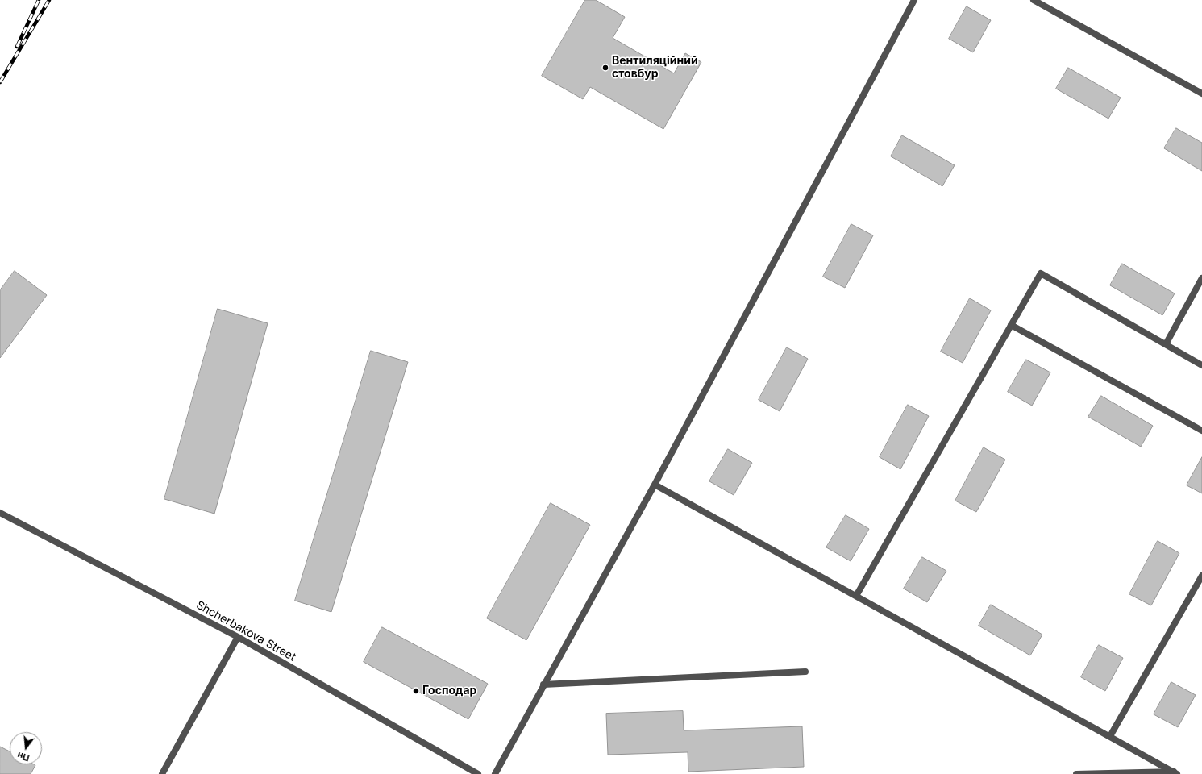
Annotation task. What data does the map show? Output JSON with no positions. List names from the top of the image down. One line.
{"streets":{"street":["Shcherbakova Street"]},"places":["Вентиляційний стовбур","Господар"],"north":"bottom"}
